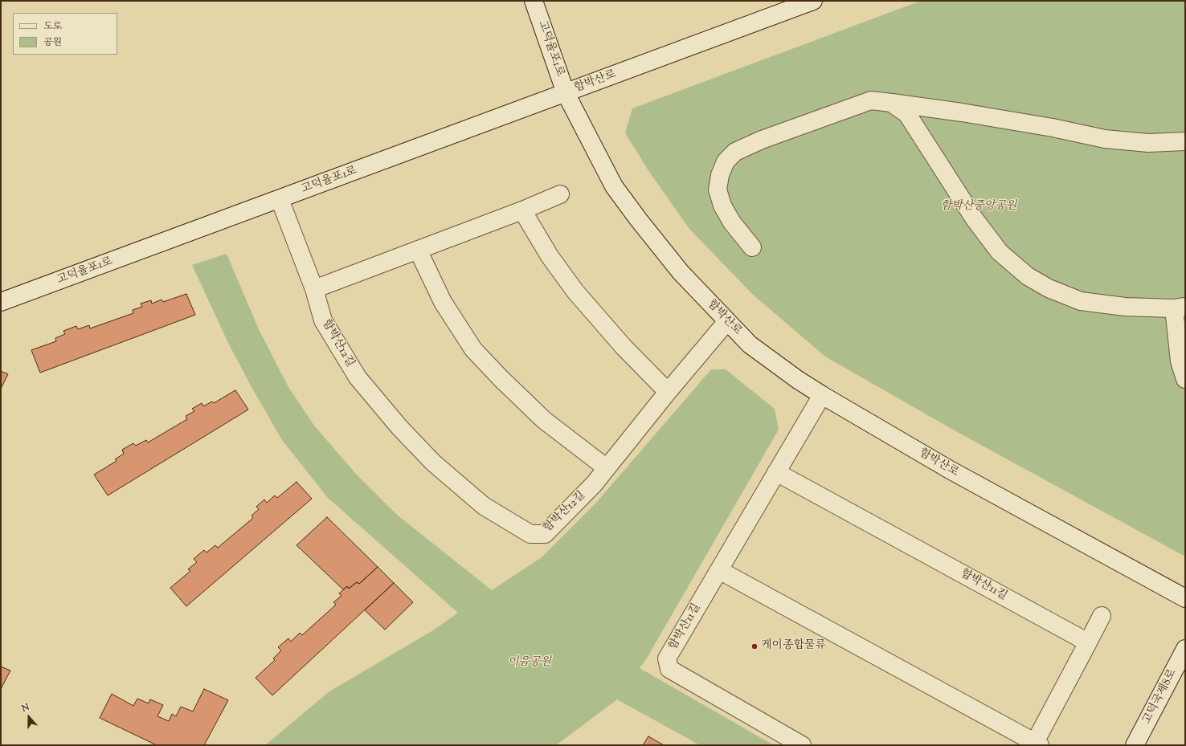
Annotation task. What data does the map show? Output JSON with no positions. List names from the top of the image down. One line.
{"streets":{"street":["고덕율포1로","함박산로","함박산12길","함박산11길","고덕국제8로"]},"crossings":[["고덕율포1로","함박산로"],["고덕율포1로","함박산12길"],["함박산로","함박산12길"],["함박산로","함박산11길"]],"parks":["함박산중앙공원","이음공원"],"places":["케이종합물류"],"legend":["도로","공원"],"north":"top"}
